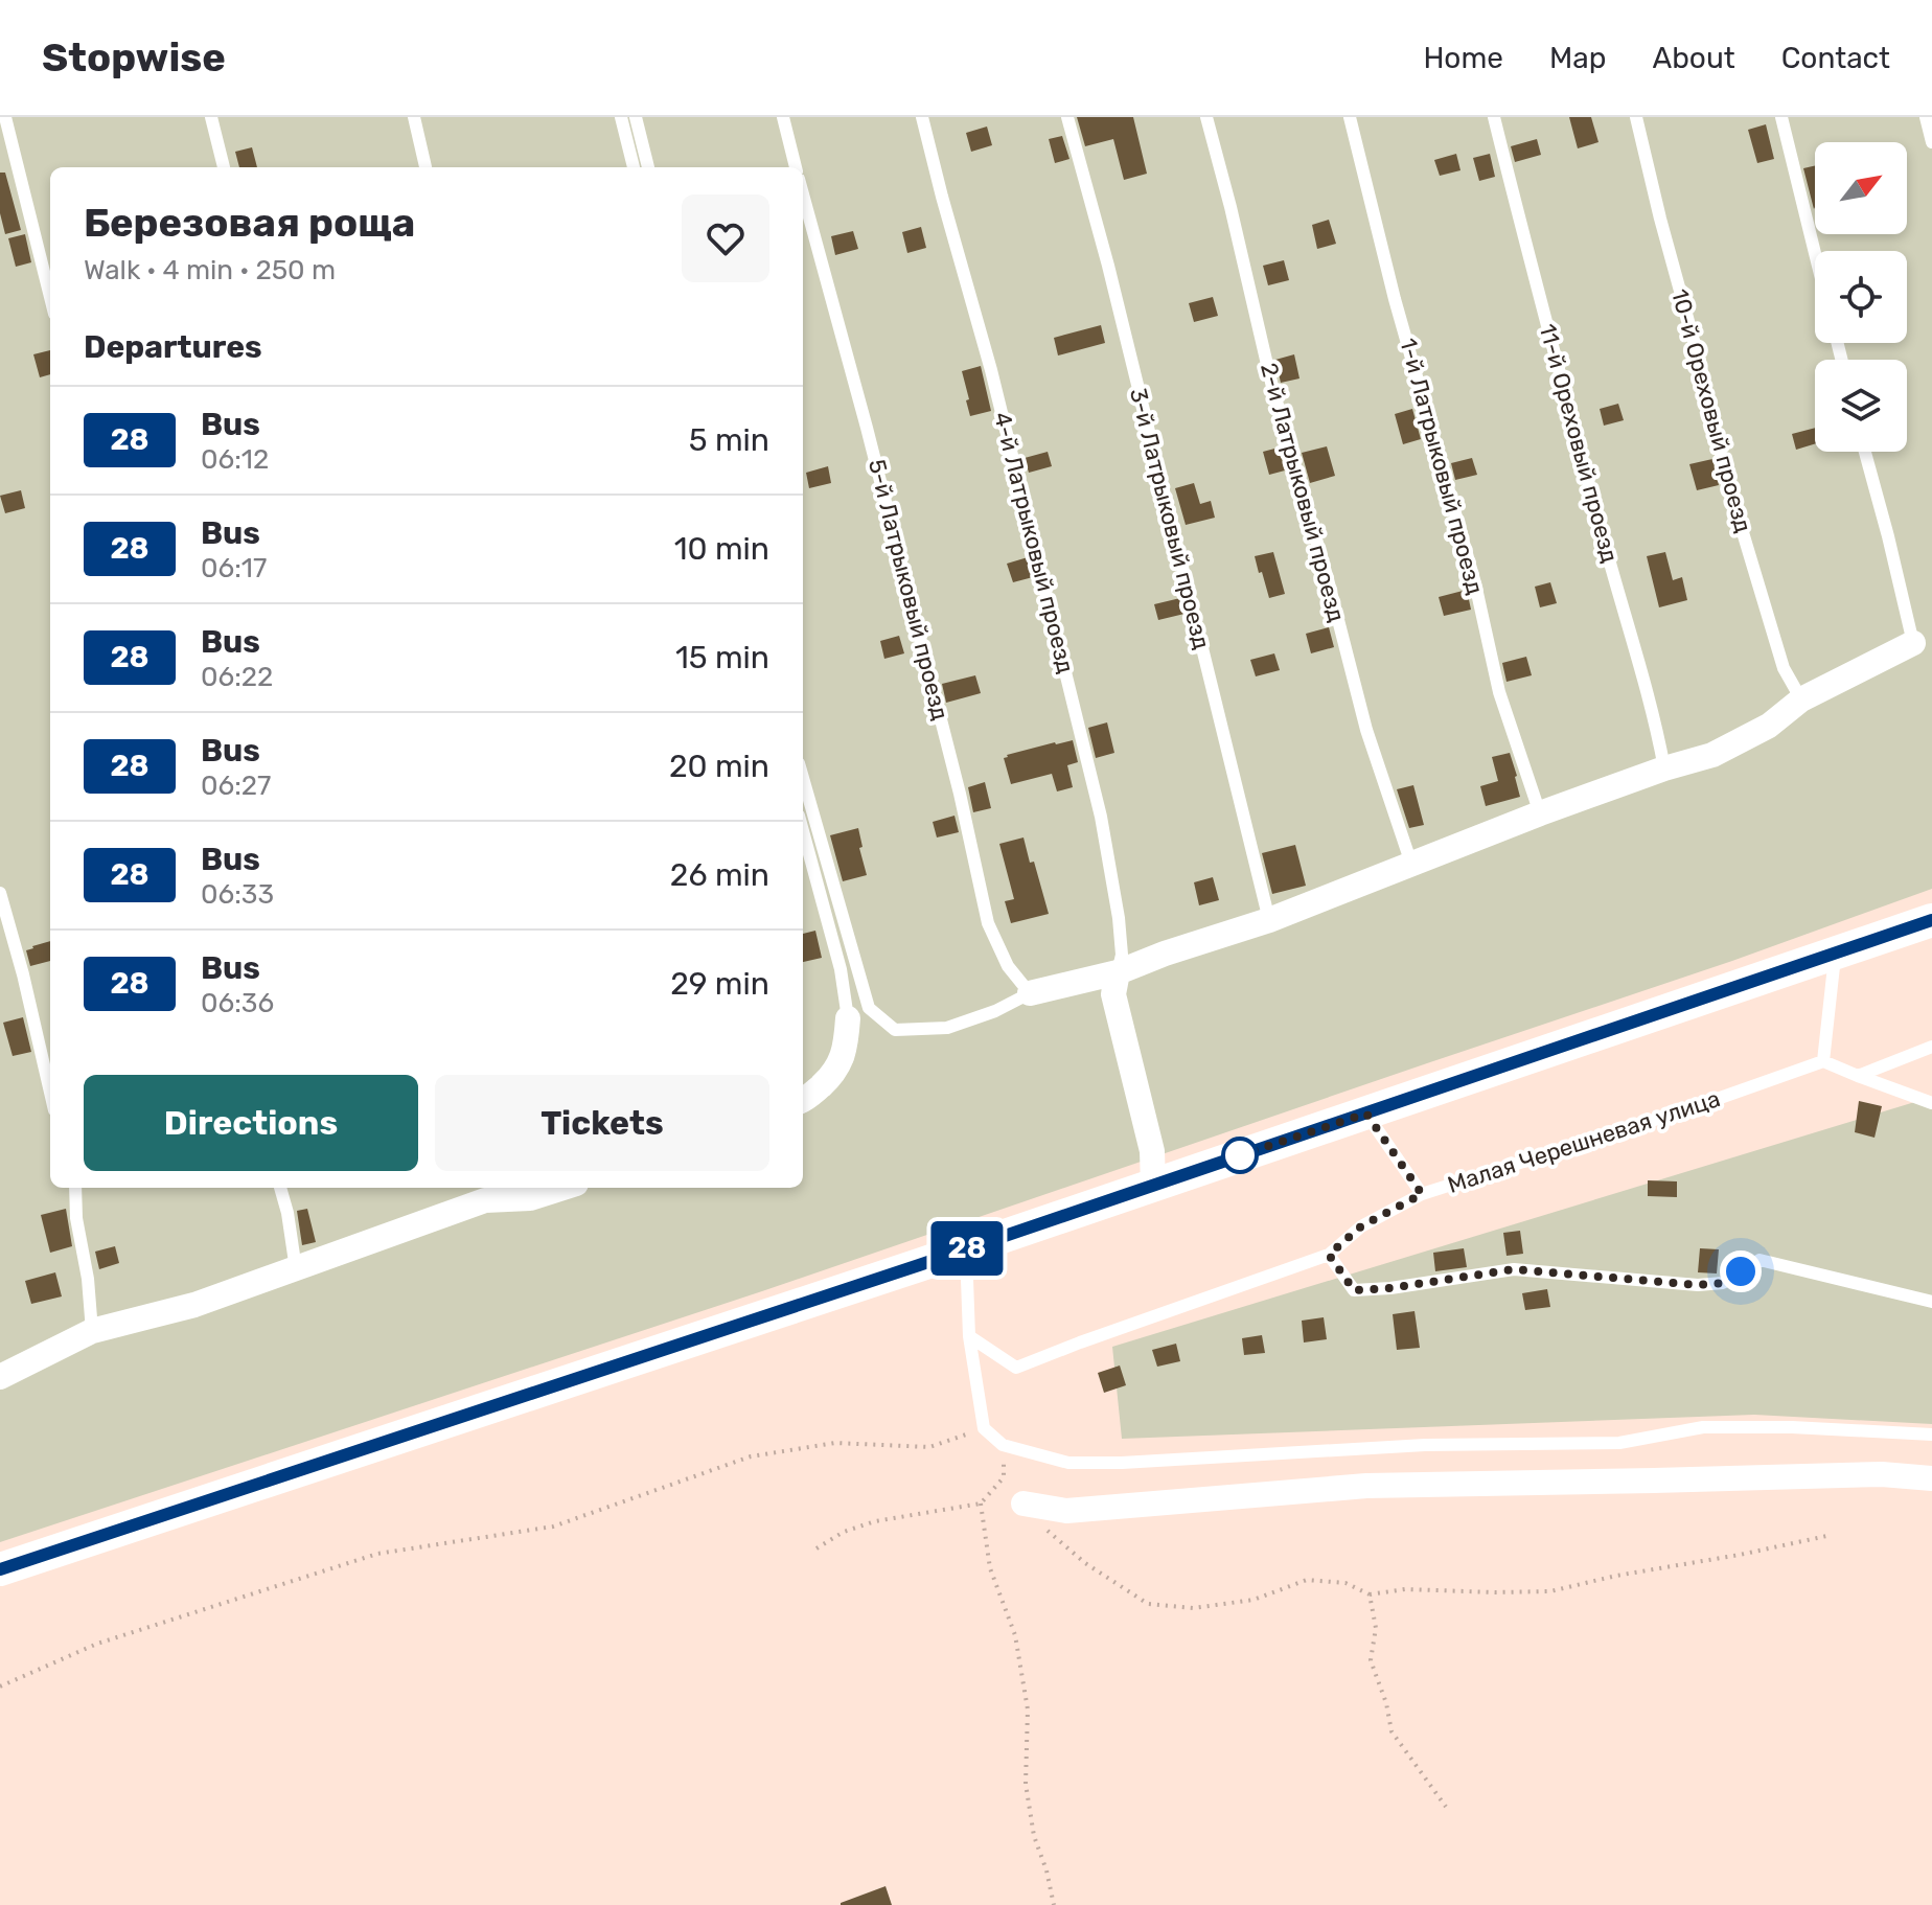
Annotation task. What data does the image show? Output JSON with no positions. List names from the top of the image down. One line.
{"streets":{"lane":["10-й Ореховый проезд","11-й Ореховый проезд","1-й Латрыковый проезд","2-й Латрыковый проезд","3-й Латрыковый проезд","4-й Латрыковый проезд","5-й Латрыковый проезд","Малая Черешневая улица"]},"lines":["bus line 28"],"north":"top right","page":{"header":"Stopwise","nav":["Home","Map","About","Contact"],"on_map":"28","heading":[["Березовая роща","Walk · 4 min · 250 m"],"Departures"],"list":[{"mark":"28","name":"Bus","note":"06:12","value":"5 min"},{"mark":"28","name":"Bus","note":"06:17","value":"10 min"},{"mark":"28","name":"Bus","note":"06:22","value":"15 min"},{"mark":"28","name":"Bus","note":"06:27","value":"20 min"},{"mark":"28","name":"Bus","note":"06:33","value":"26 min"},{"mark":"28","name":"Bus","note":"06:36","value":"29 min"}],"buttons":["Directions","Tickets"]}}
